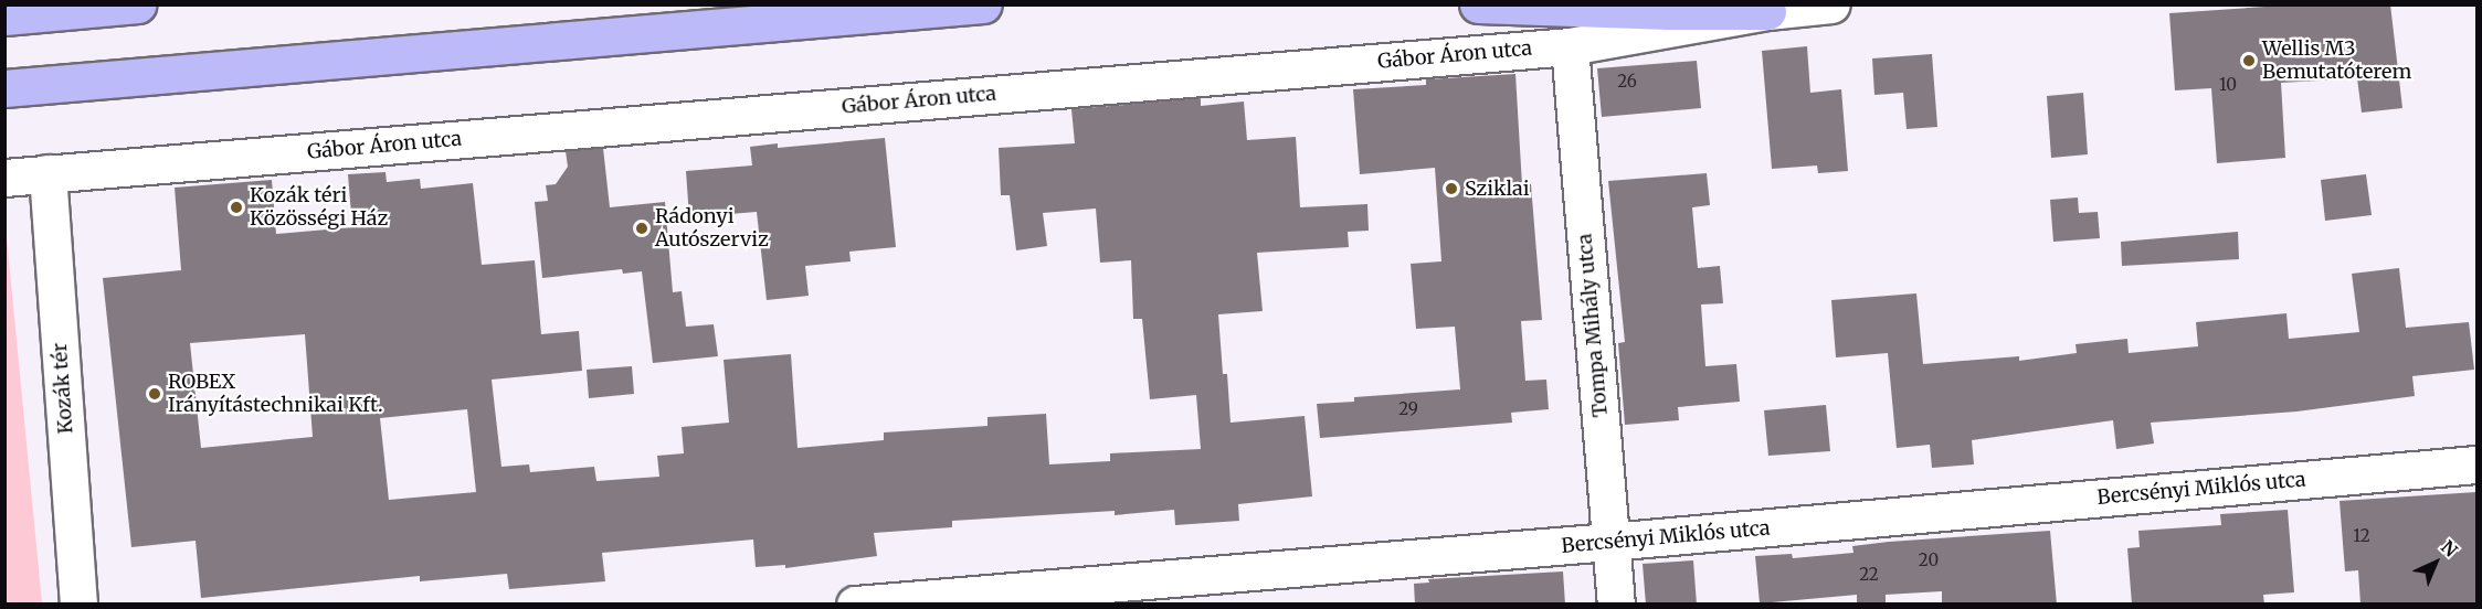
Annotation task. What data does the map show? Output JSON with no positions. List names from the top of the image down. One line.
{"streets":{"street":["Gábor Áron utca","Tompa Mihály utca","Kozák tér","Bercsényi Miklós utca"]},"crossings":[["Gábor Áron utca","Tompa Mihály utca"],["Gábor Áron utca","Kozák tér"],["Tompa Mihály utca","Bercsényi Miklós utca"]],"places":["Wellis M3 Bemutatóterem","Sziklai","Kozák téri Közösségi Ház","Rádonyi Autószerviz","ROBEX Irányítástechnikai Kft."],"house_numbers":["26","10","29","12","20","22"],"north":"top right"}
